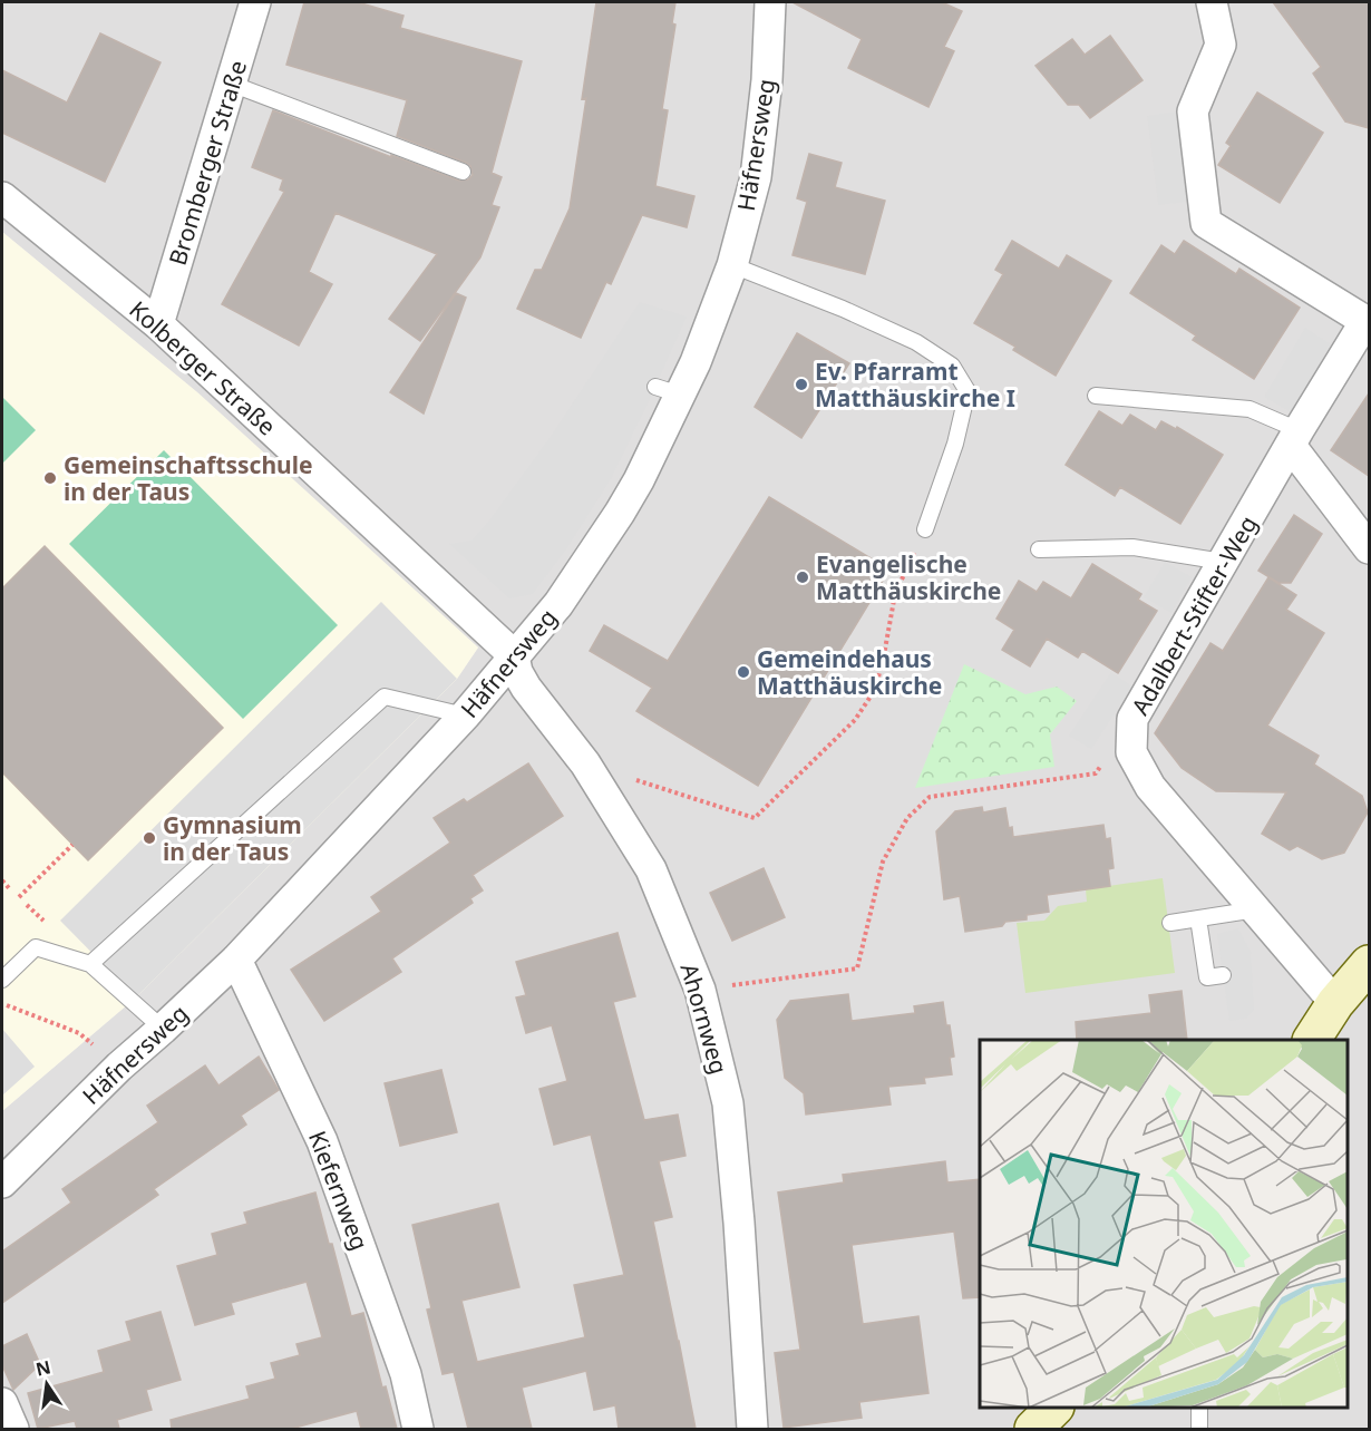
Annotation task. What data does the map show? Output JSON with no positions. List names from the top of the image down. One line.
{"streets":{"street":["Häfnersweg","Bromberger Straße","Kolberger Straße","Adalbert-Stifter-Weg","Ahornweg","Kiefernweg"]},"crossings":[["Häfnersweg","Kolberger Straße"],["Häfnersweg","Ahornweg"],["Häfnersweg","Kiefernweg"],["Bromberger Straße","Kolberger Straße"],["Kolberger Straße","Ahornweg"]],"places":["Ev. Pfarramt Matthäuskirche I","Gemeinschaftsschule in der Taus","Evangelische Matthäuskirche","Gemeindehaus Matthäuskirche","Gymnasium in der Taus"],"north":"top"}
